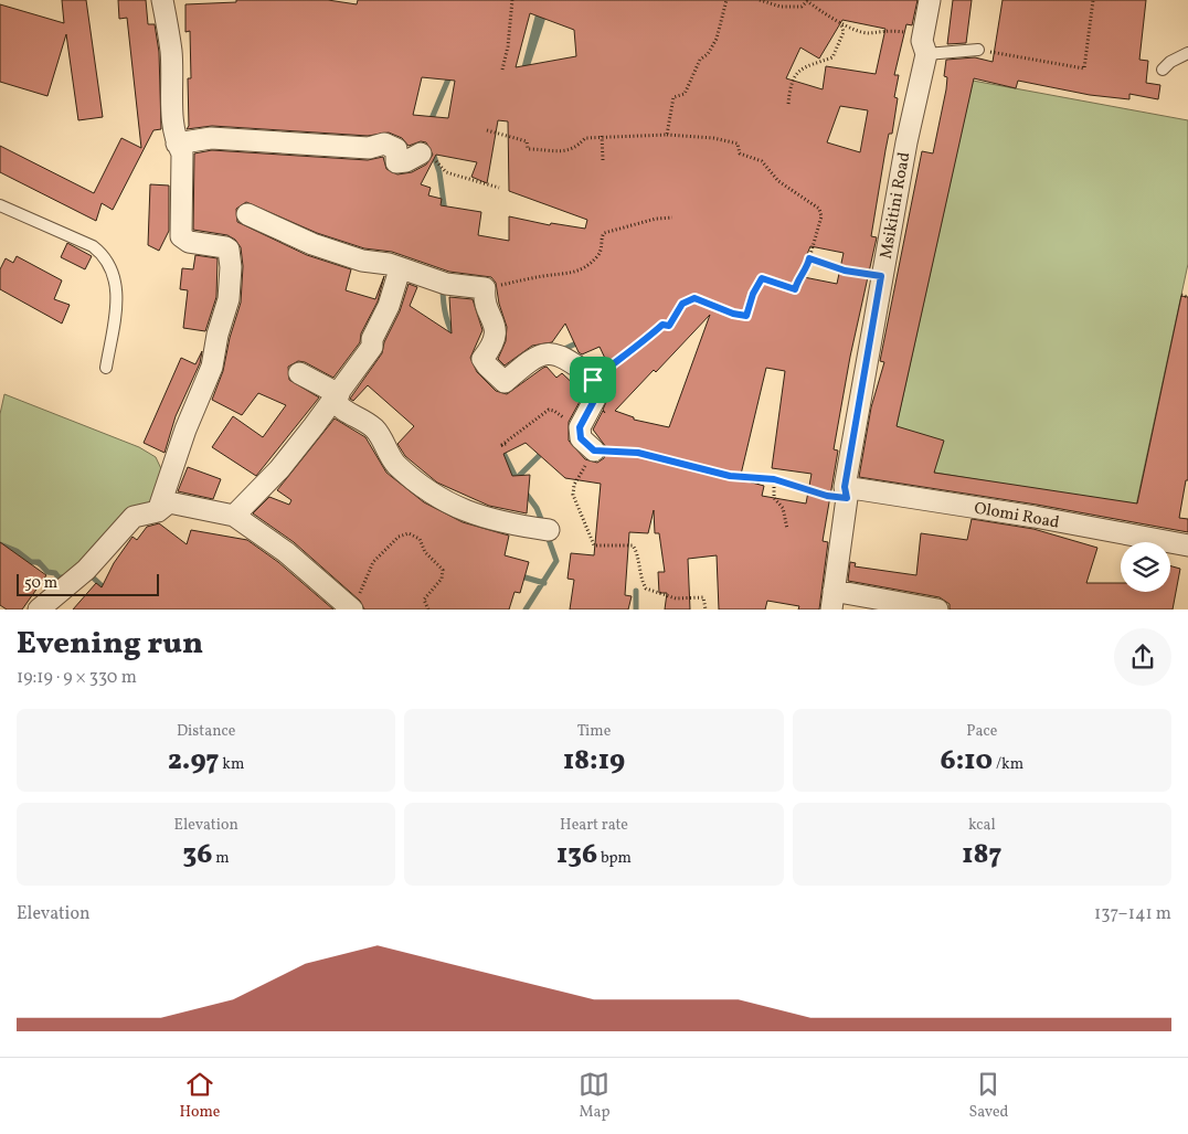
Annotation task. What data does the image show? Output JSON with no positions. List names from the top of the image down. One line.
{"streets":{"street":["Msikitini Road","Olomi Road"]},"crossings":[["Msikitini Road","Olomi Road"]],"scale_bar":"50 m","page":{"scale":"50 m","heading":["Evening run","19:19 · 9 × 330 m"],"stats":[["Distance","2.97 km"],["Time","18:19"],["Pace","6:10 /km"],["Elevation","36 m"],["Heart rate","136 bpm"],["kcal","187"]],"chart":["Elevation","137–141 m"],"tabs":["Home","Map","Saved"]}}
